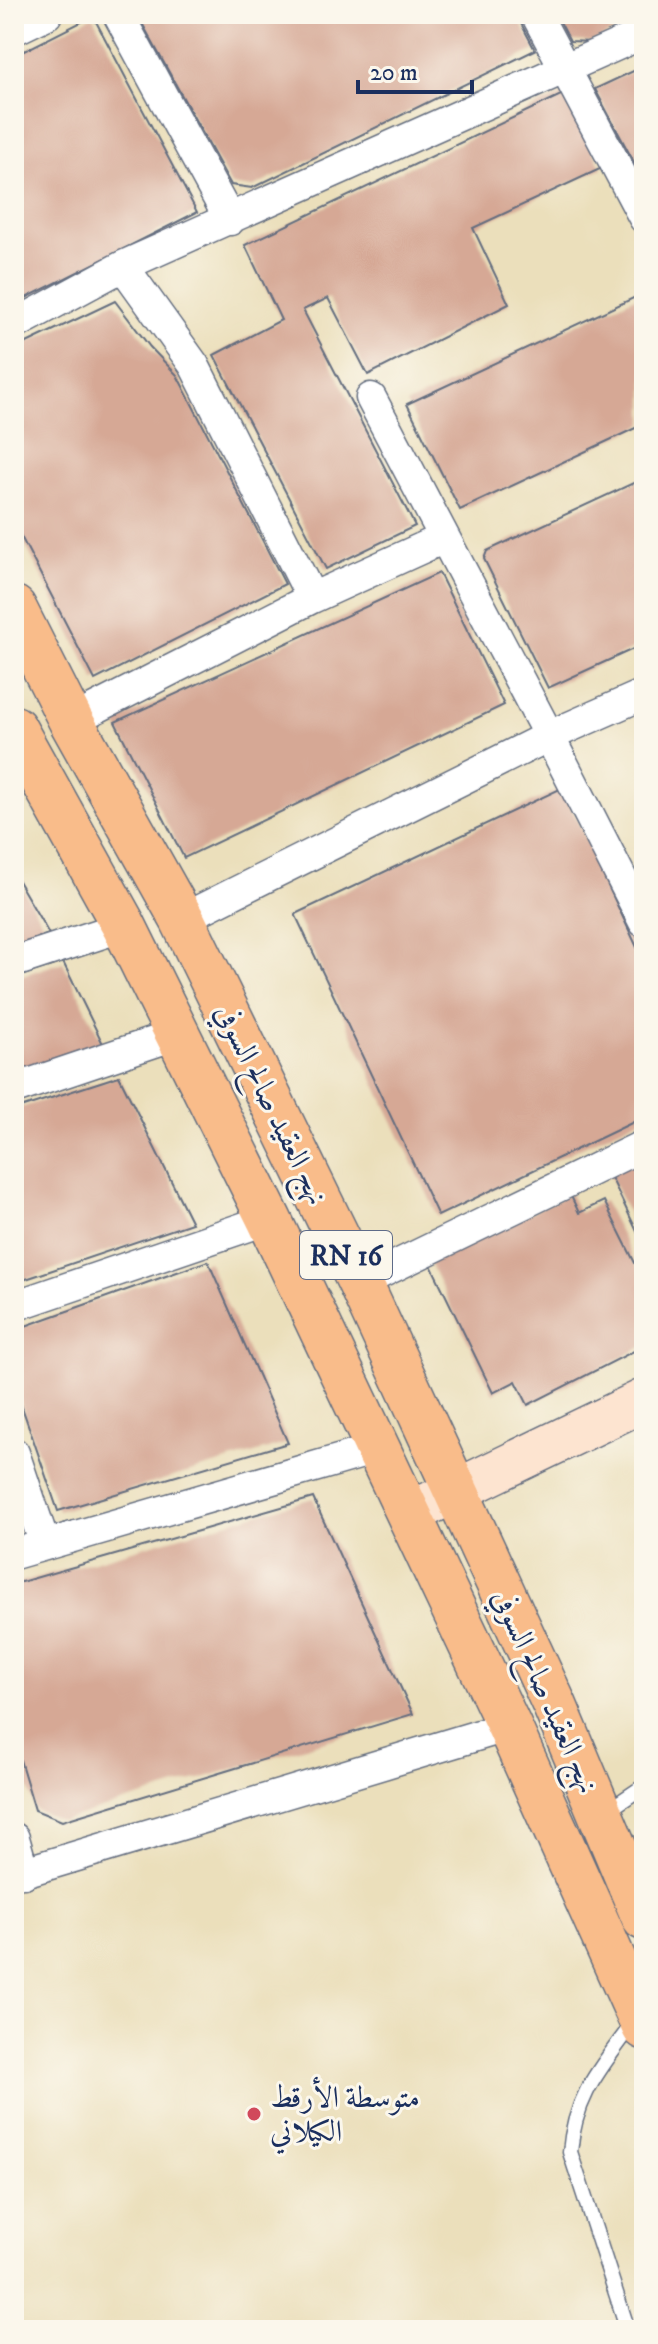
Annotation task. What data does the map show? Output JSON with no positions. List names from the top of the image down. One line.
{"streets":{"main road":["نهج العقيد صالح السوفي","RN 16"]},"places":["متوسطة الأرقط الكيلاني"],"scale_bar":"20 m"}
